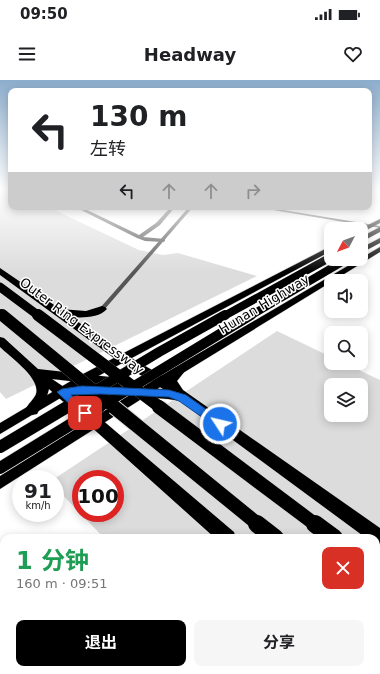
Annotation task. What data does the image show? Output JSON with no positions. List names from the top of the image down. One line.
{"streets":{"highway":["Outer Ring Expressway"],"main road":["Hunan Highway"]},"north":"bottom left","page":{"status":"09:50","header":"Headway","turn":["130 m","左转"],"speed":"91 km/h","limit":"100","heading":["1 分钟","160 m · 09:51"],"buttons":["退出","分享"]}}
